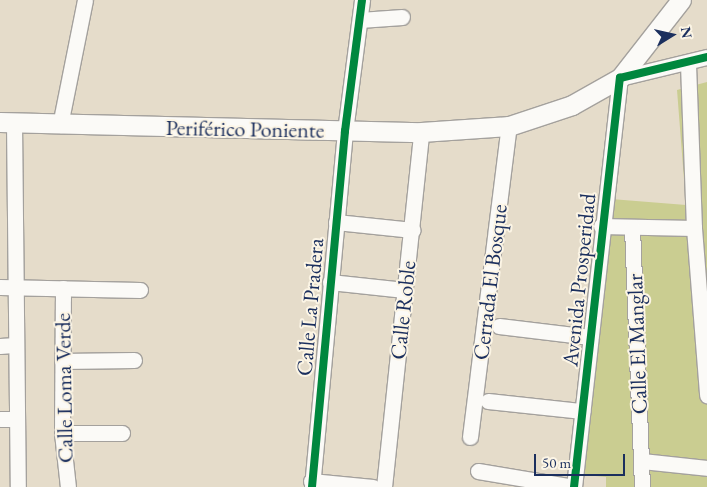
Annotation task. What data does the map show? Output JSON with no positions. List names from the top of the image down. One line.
{"streets":{"main road":["Periférico Poniente"],"street":["Avenida Prosperidad","Cerrada El Bosque","Calle La Pradera","Calle Roble","Calle El Manglar","Calle Loma Verde"]},"crossings":[["Periférico Poniente","Avenida Prosperidad"],["Periférico Poniente","Cerrada El Bosque"],["Periférico Poniente","Calle La Pradera"],["Periférico Poniente","Calle Roble"]],"scale_bar":"50 m","north":"right"}
